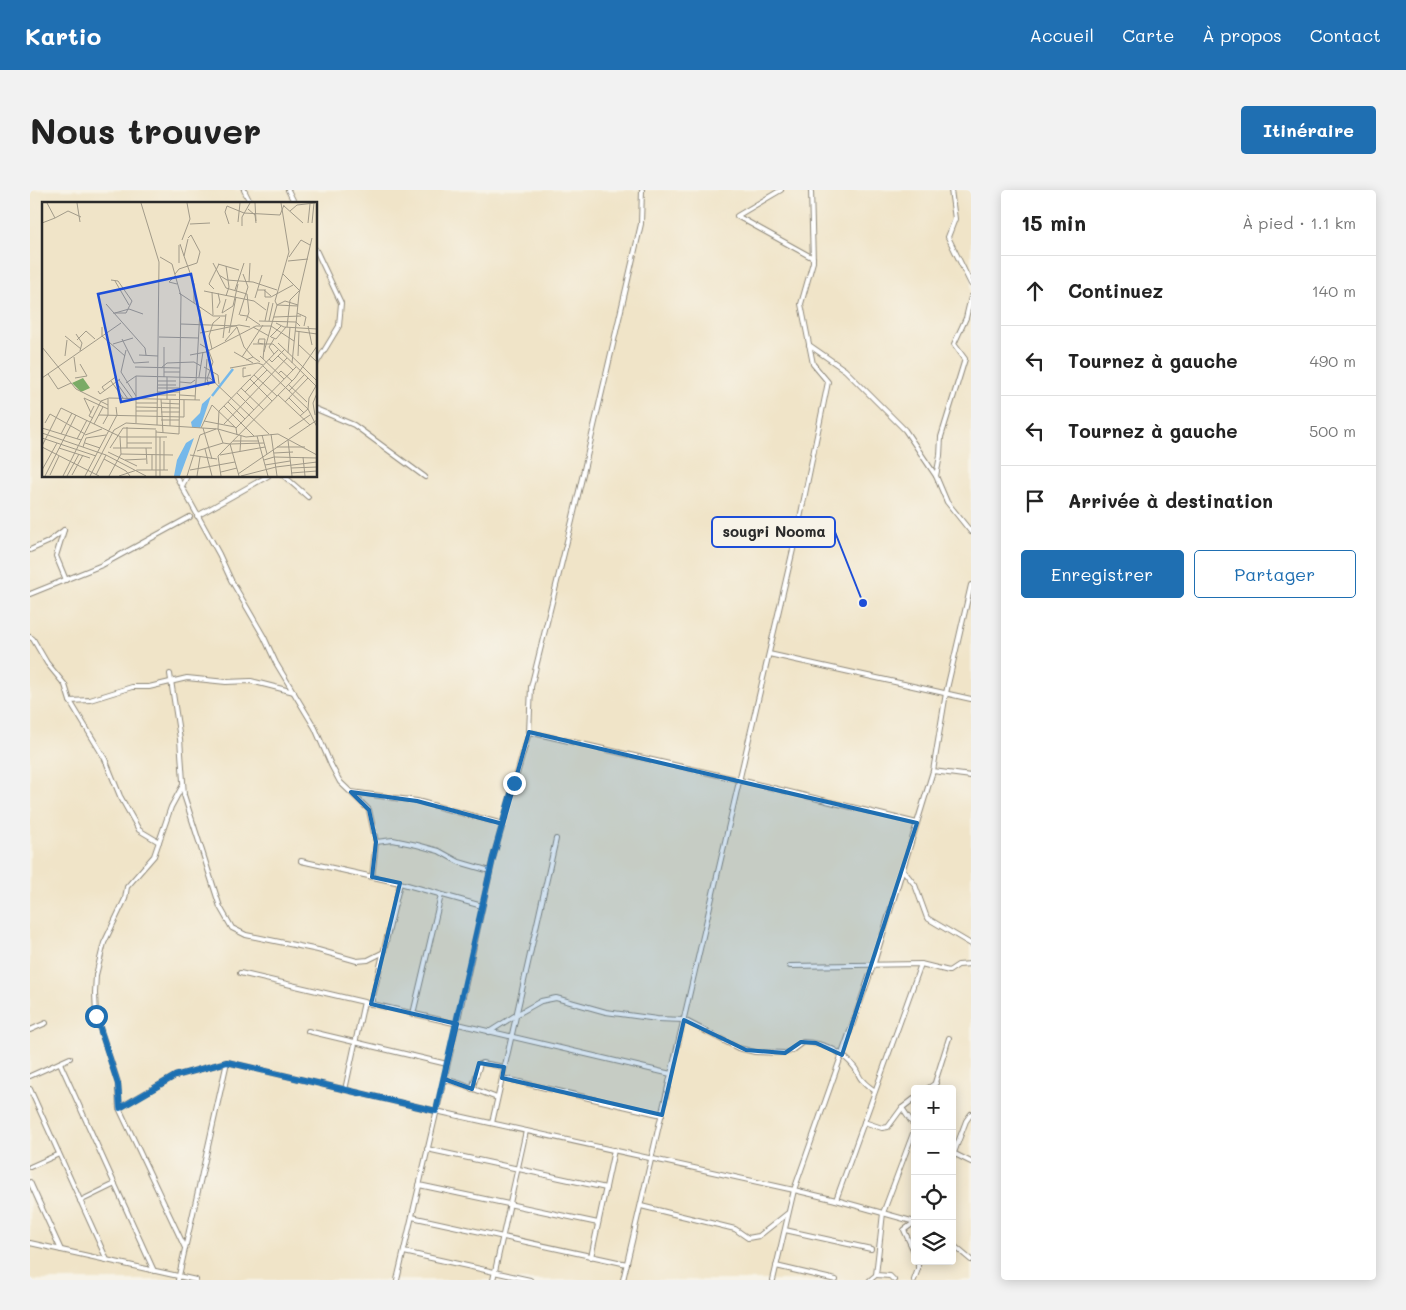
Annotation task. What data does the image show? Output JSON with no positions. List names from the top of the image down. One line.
{"places":["sougri Nooma"],"page":{"header":"Kartio","nav":["Accueil","Carte","À propos","Contact"],"buttons":["Itinéraire",["Enregistrer","Partager"]],"title":"Nous trouver","heading":["15 min","À pied · 1.1 km"],"list":[["Continuez","140 m"],["Tournez à gauche","490 m"],["Tournez à gauche","500 m"],"Arrivée à destination"],"map_buttons":["+","−"]}}
